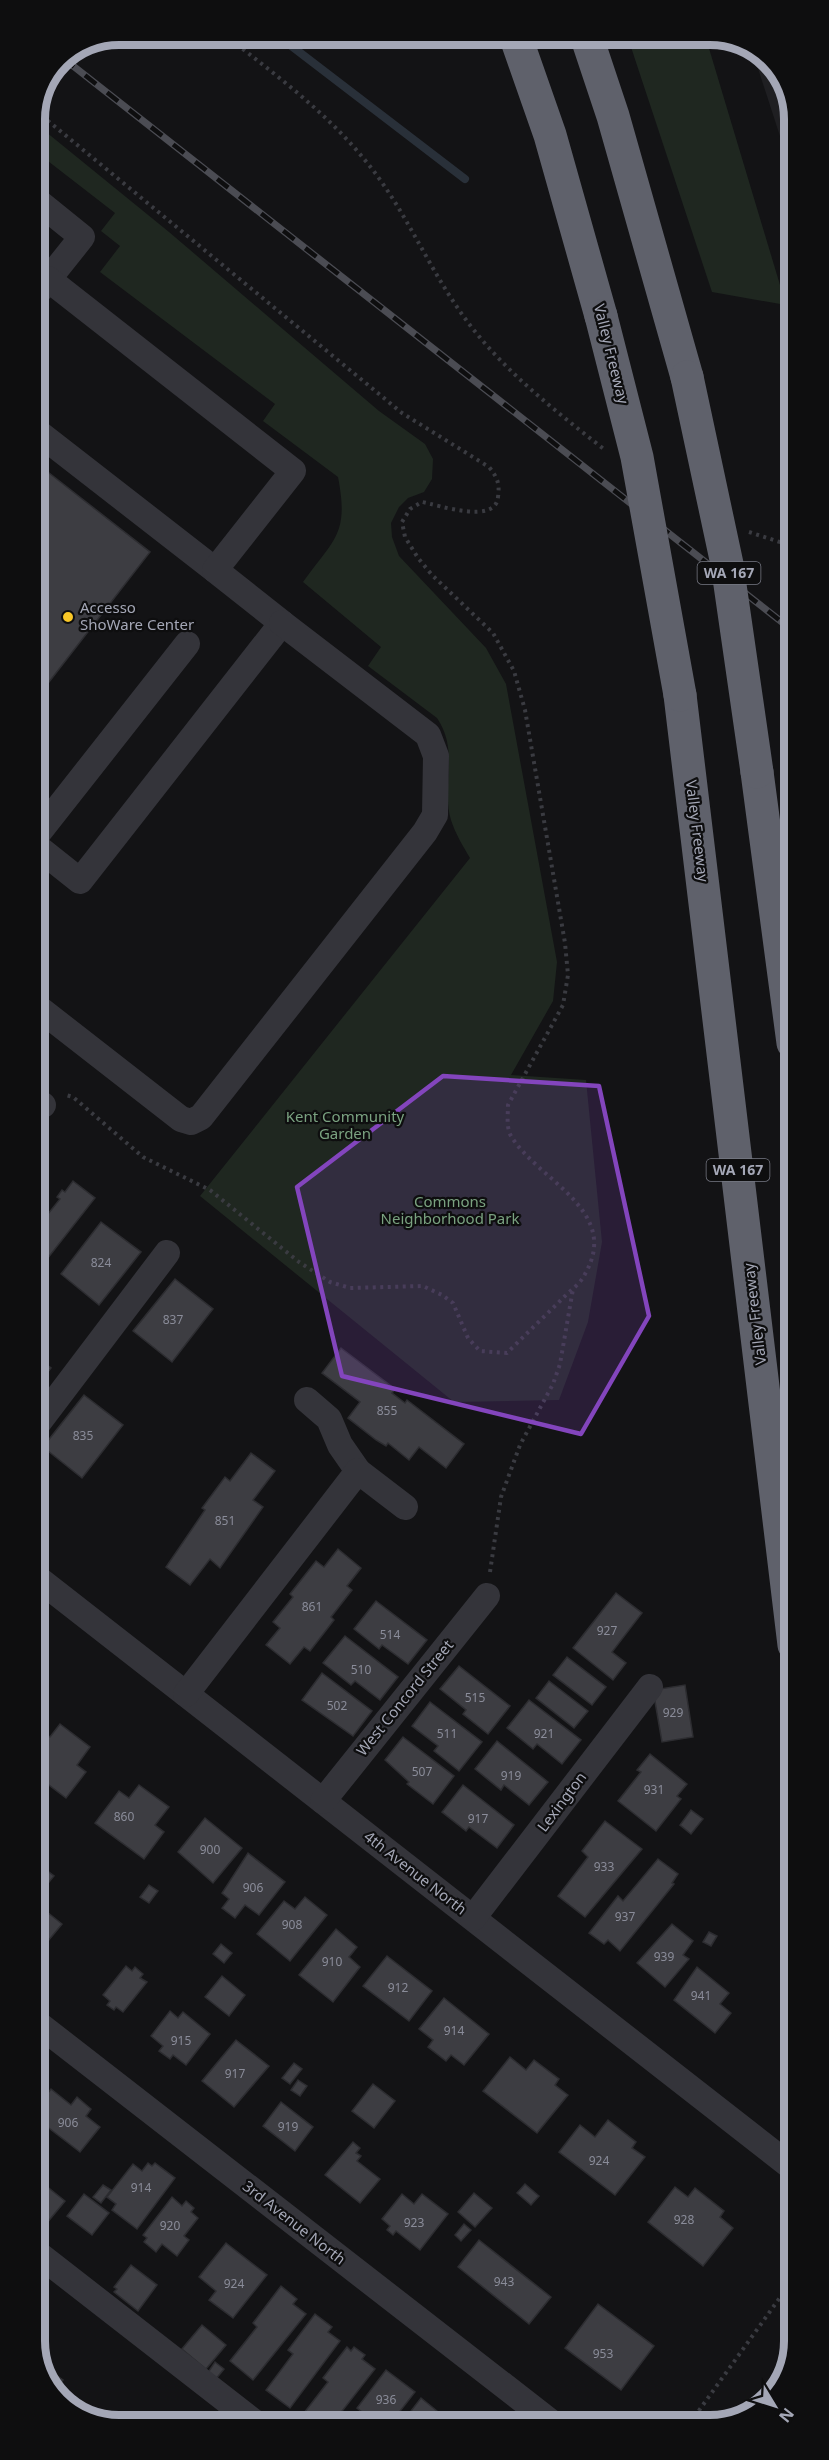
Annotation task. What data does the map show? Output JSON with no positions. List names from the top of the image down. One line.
{"streets":{"highway":["Valley Freeway","WA 167"],"street":["West Concord Street","Lexington","4th Avenue North","3rd Avenue North"]},"crossings":[["West Concord Street","4th Avenue North"],["Lexington","4th Avenue North"]],"parks":["Kent Community Garden","Commons Neighborhood Park"],"places":["Accesso ShoWare Center"],"house_numbers":["824","837","855","835","851","861","927","514","510","515","502","929","511","921","507","919","931","860","917","900","933","906","937","908","939","910","912","941","914","915","917","906","919","924","914","928","923","920","943","924","953","936"],"north":"bottom right"}
